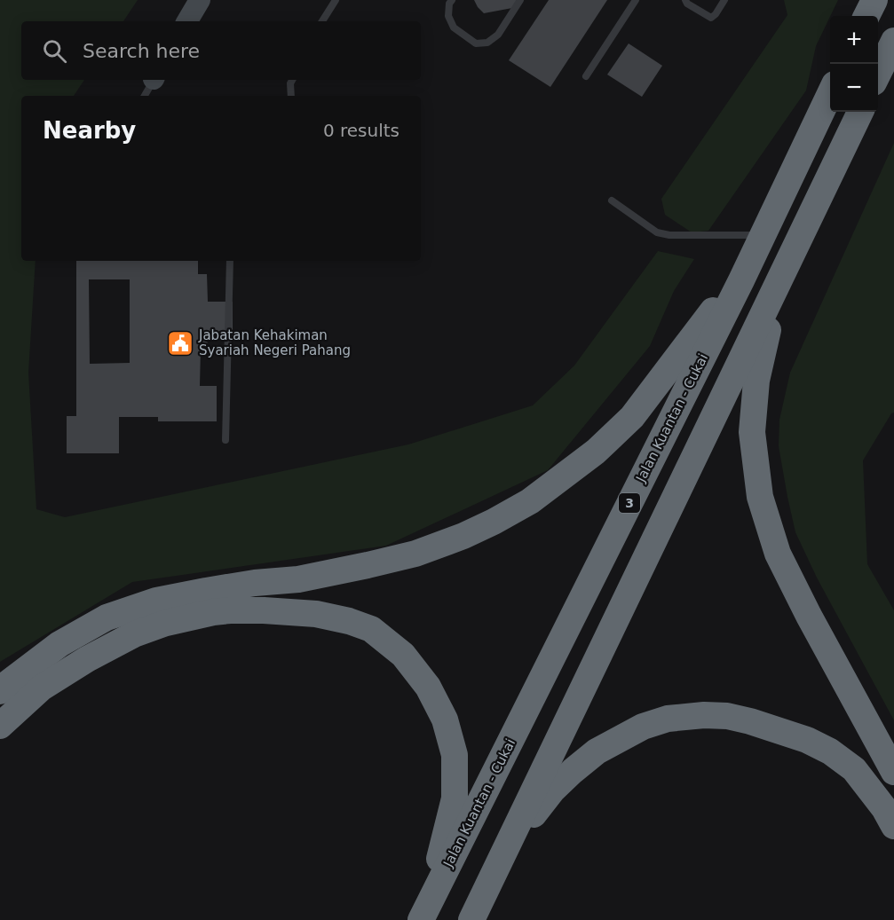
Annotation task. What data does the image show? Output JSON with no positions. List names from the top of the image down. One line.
{"streets":{"highway":["Jalan Kuantan - Cukai","3"]},"places":{"public building":["Jabatan Kehakiman Syariah Negeri Pahang"]},"page":{"map_buttons":["+","−"],"search":"Search here","heading":["Nearby","0 results"]}}
